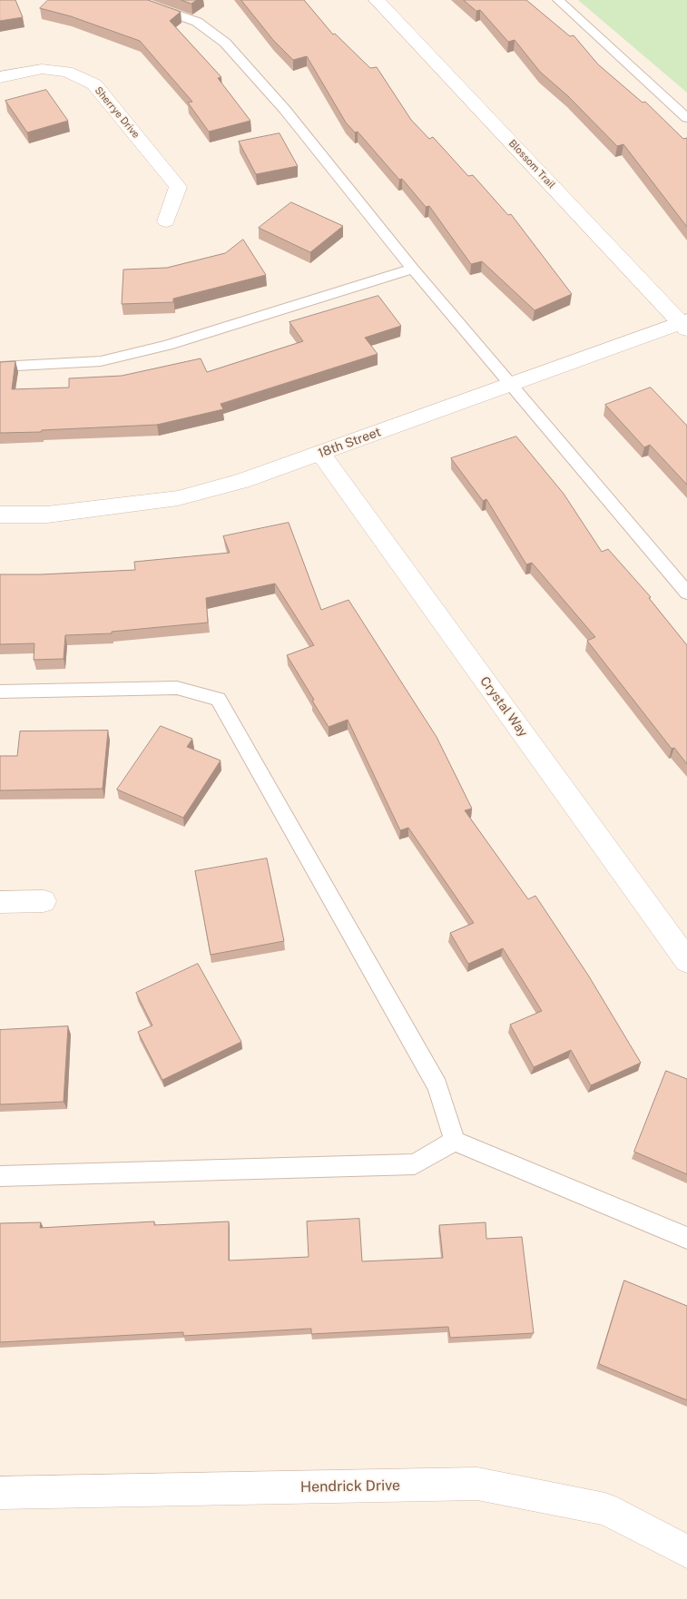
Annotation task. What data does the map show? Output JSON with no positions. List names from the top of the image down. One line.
{"streets":{"street":["Sherrye Drive","Blossom Trail","18th Street","Crystal Way","Hendrick Drive"]},"crossings":[["Blossom Trail","18th Street"],["18th Street","Crystal Way"]]}
